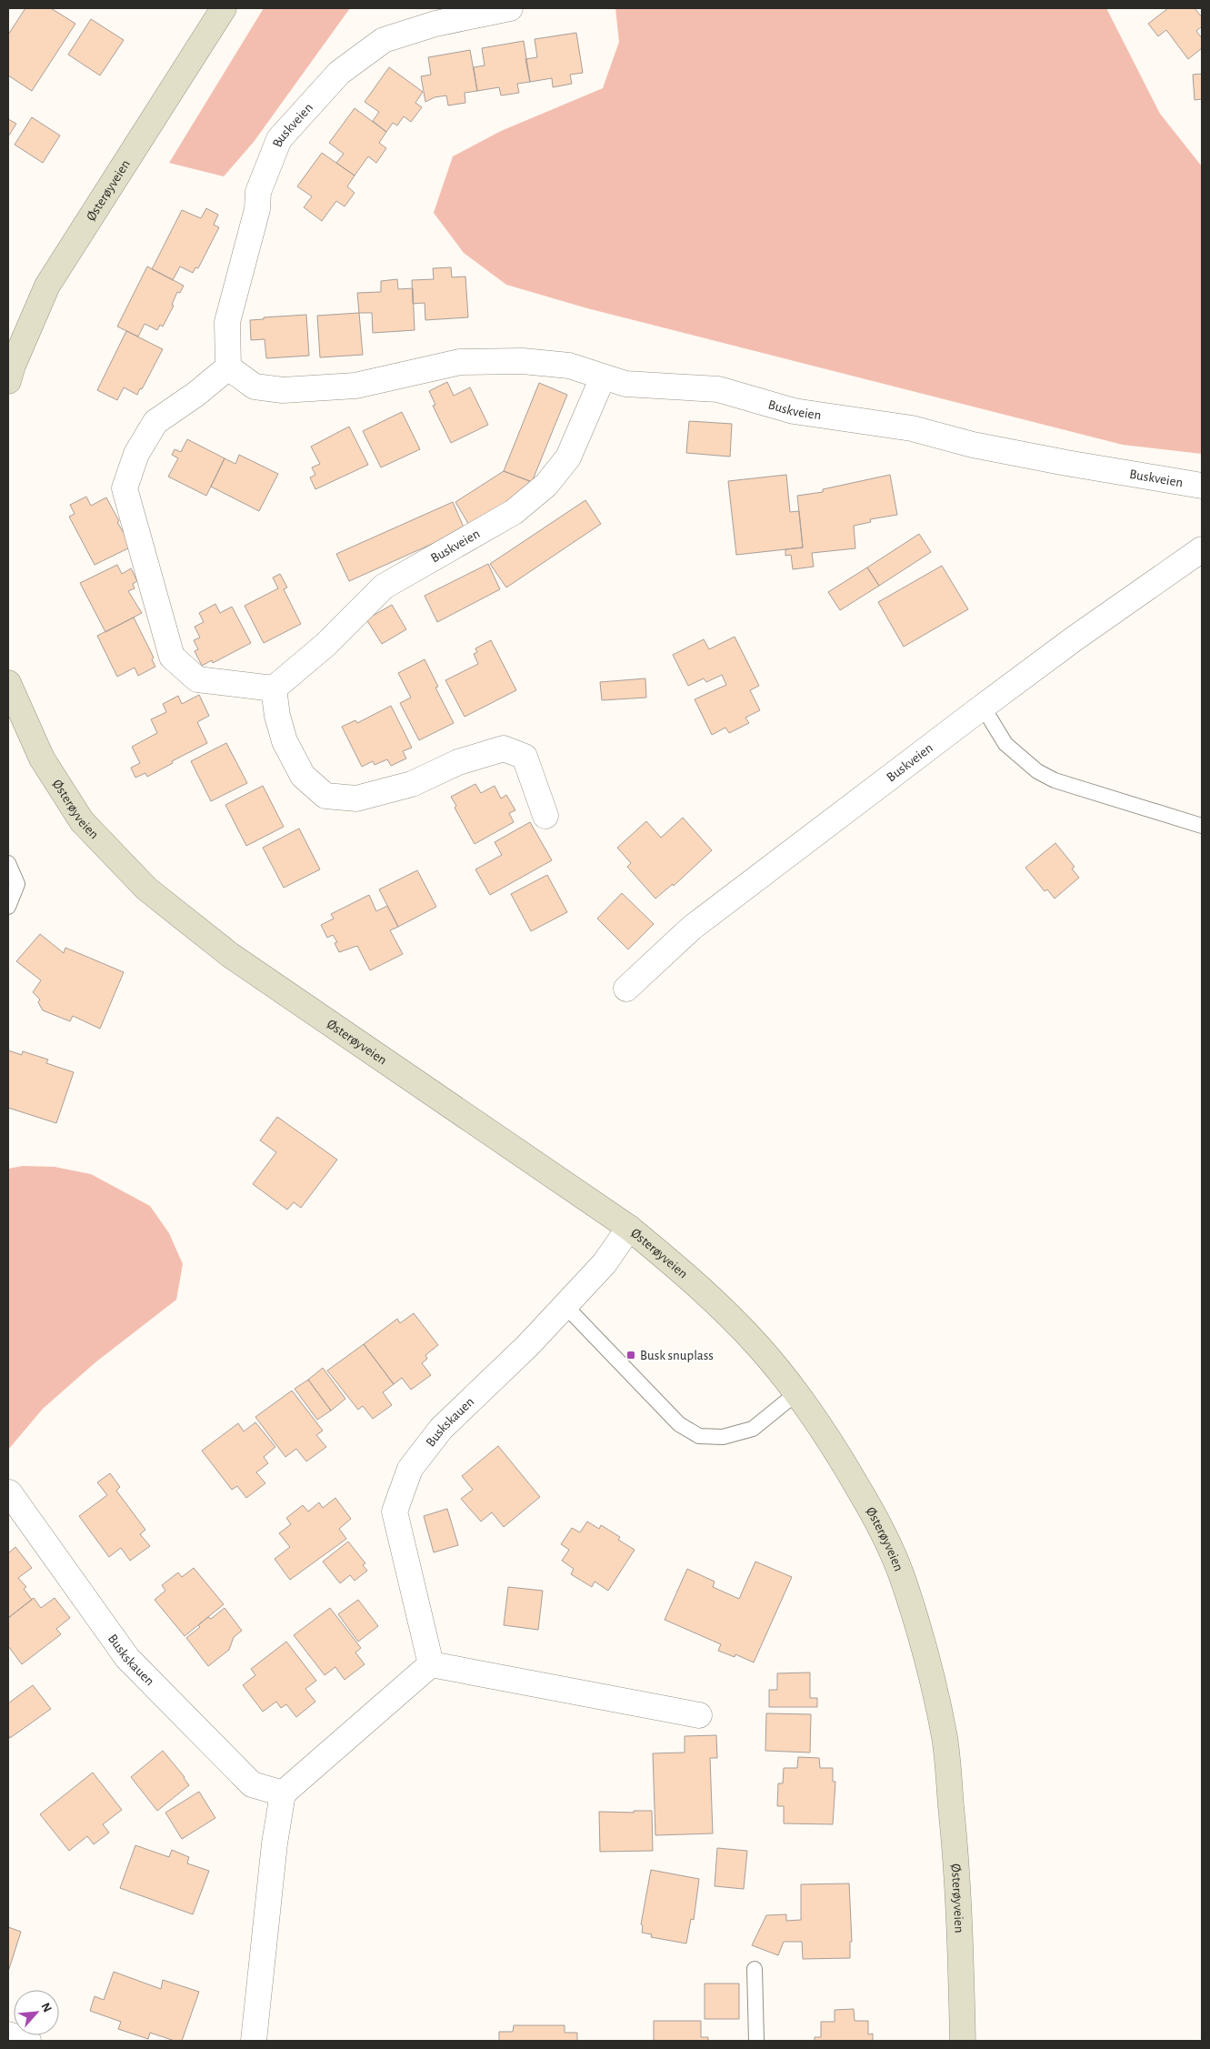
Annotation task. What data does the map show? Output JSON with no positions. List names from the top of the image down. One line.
{"streets":{"main road":["Østerøyveien"],"street":["Buskveien","Buskskauen"]},"crossings":[["Østerøyveien","Buskskauen"]],"places":{"transit":["Busk snuplass"]},"north":"top right"}
